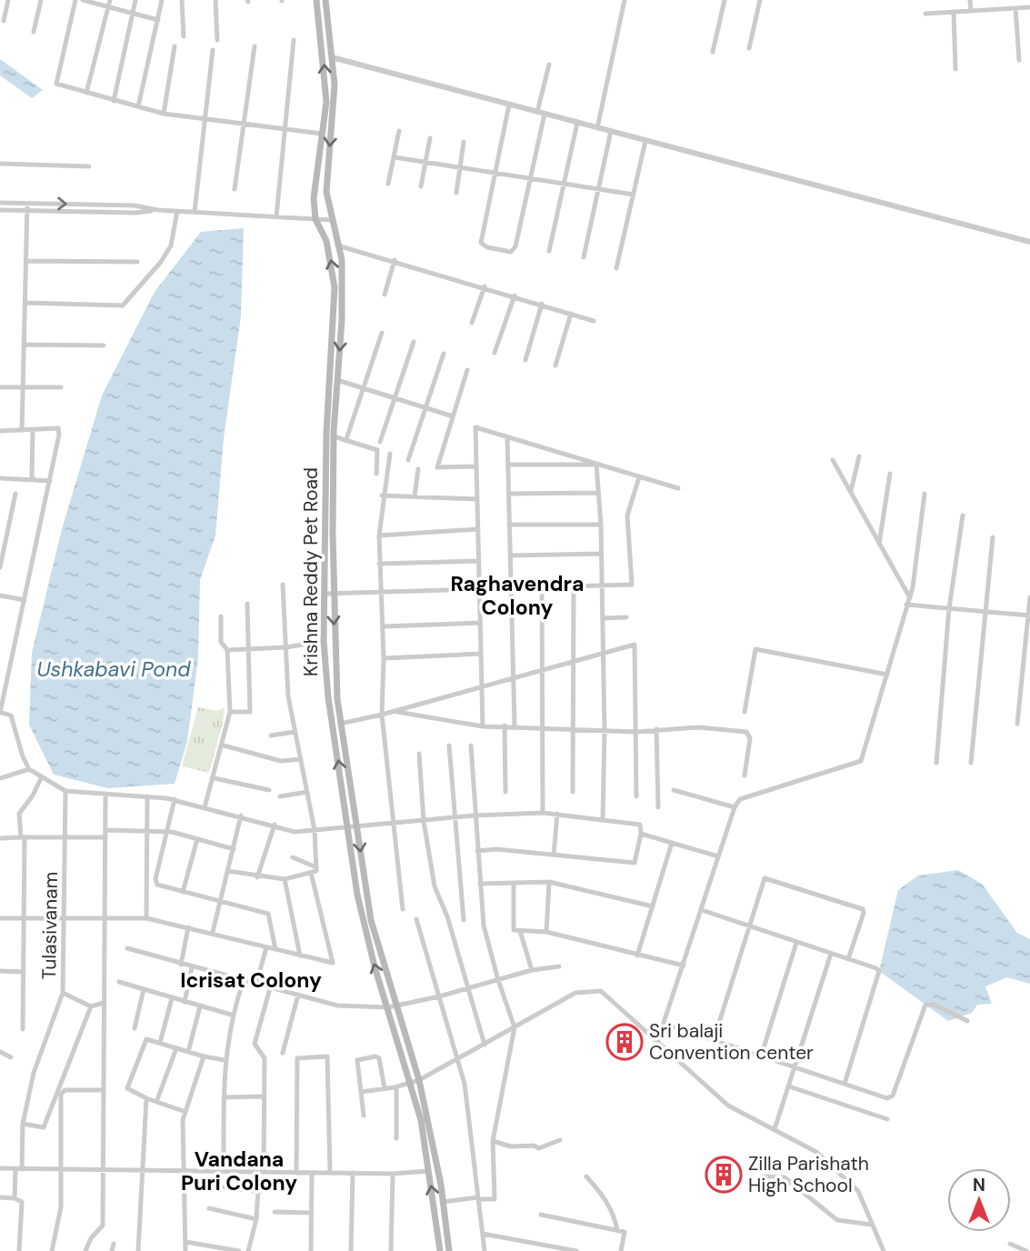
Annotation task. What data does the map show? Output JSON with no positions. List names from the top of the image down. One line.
{"streets":{"main road":["Krishna Reddy Pet Road"],"street":["Tulasivanam"]},"districts":["Raghavendra Colony","Icrisat Colony","Vandana Puri Colony"],"water":["Ushkabavi Pond"],"places":{"building":["Sri balaji Convention center","Zilla Parishath High School"]},"north":"top"}
